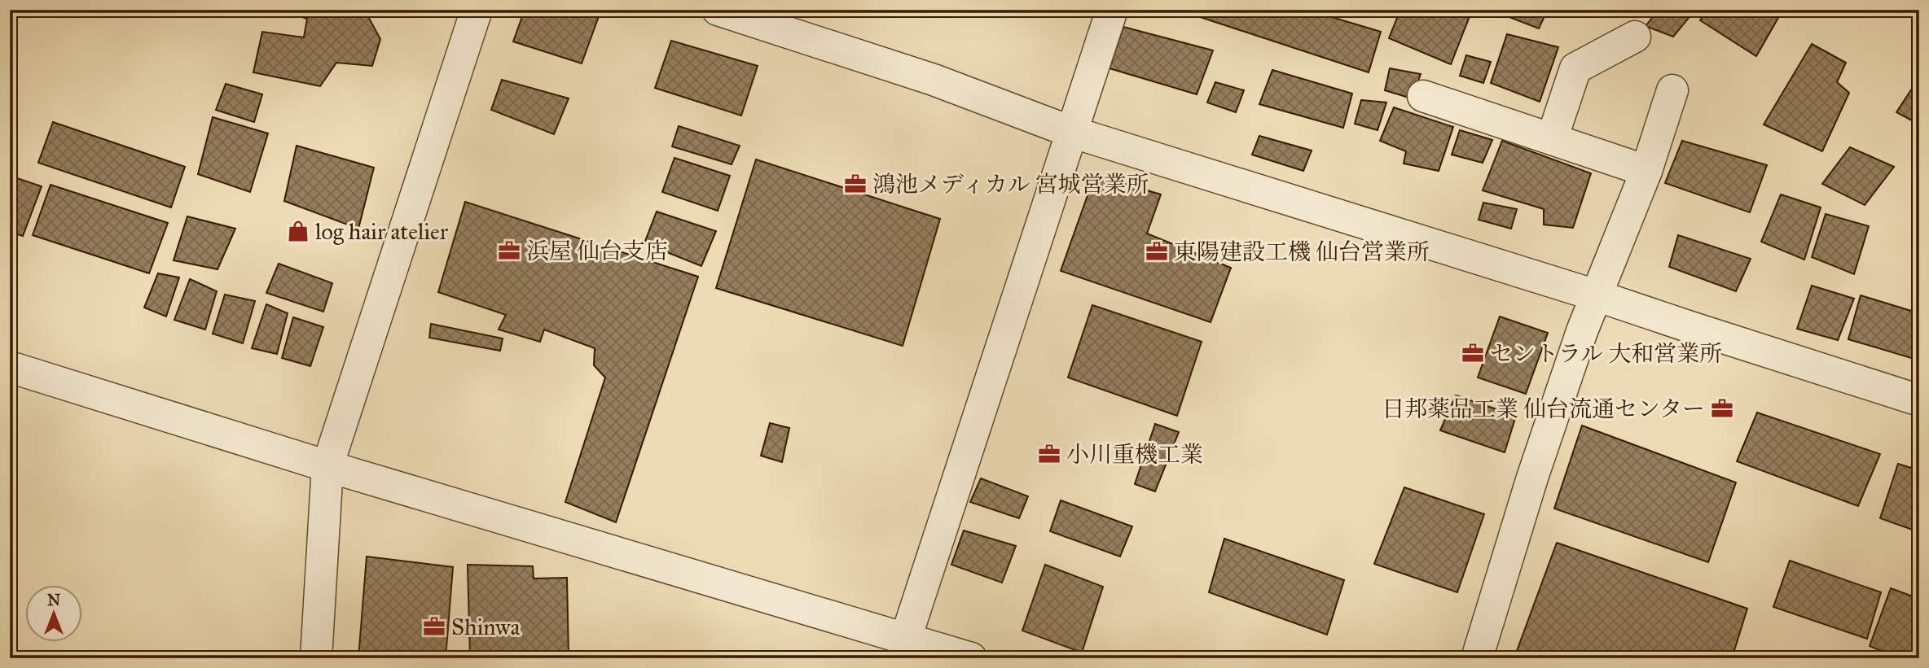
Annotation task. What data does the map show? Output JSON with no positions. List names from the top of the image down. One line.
{"places":{"office":["鴻池メディカル 宮城営業所","浜屋 仙台支店","東陽建設工機 仙台営業所","セントラル 大和営業所","日邦薬品工業 仙台流通センター","小川重機工業","Shinwa"],"shop":["log hair atelier"]},"north":"top"}
